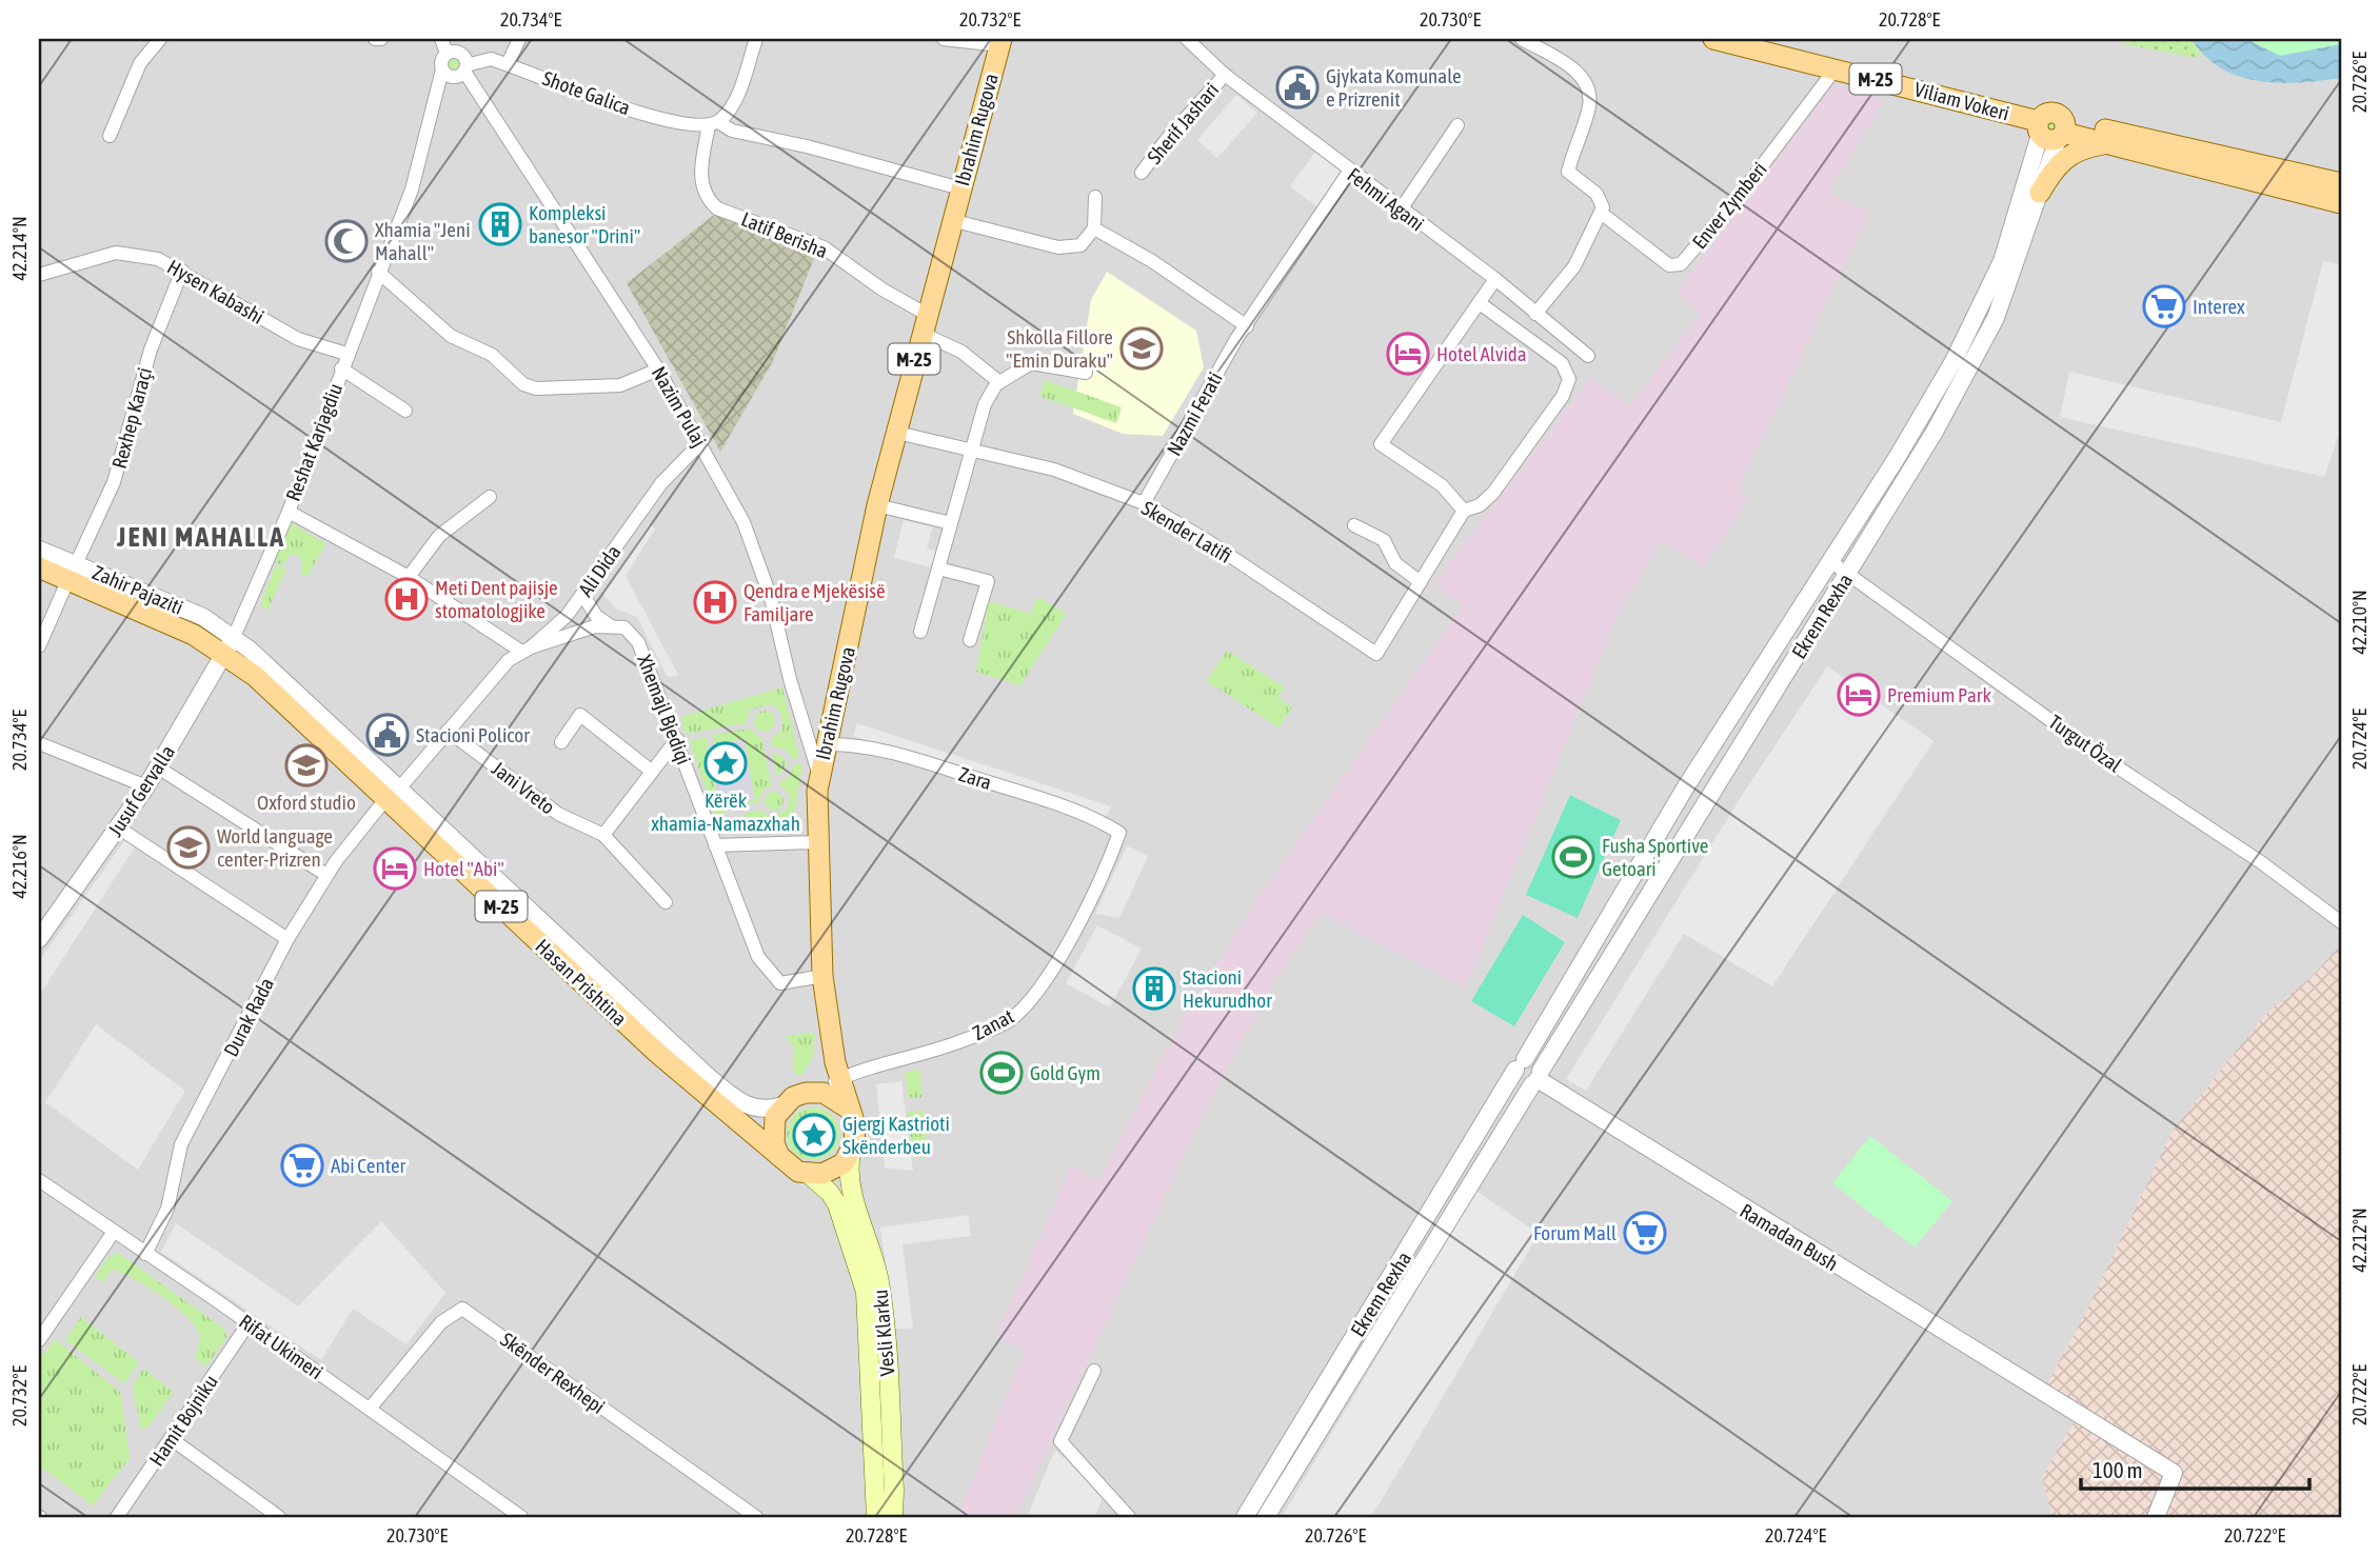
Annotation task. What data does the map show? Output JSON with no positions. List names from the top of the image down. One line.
{"streets":{"main road":["M-25","Viliam Vokeri","Ibrahim Rugova","Zahir Pajaziti","Hasan Prishtina","Vesli Klarku"],"street":["Shote Galica","Sherif Jashari","Fehmi Agani","Enver Zymberi","Latif Berisha","Hysen Kabashi","Nazim Pulaj","Nazmi Ferati","Rexhep Karaçi","Reshat Karjagdiu","Skender Latifi","Ali Dida","Ekrem Rexha","Xhemajl Bjediqi","Turgut Özal","Zara","Jani Vreto","Jusuf Gervalla","Durak Rada","Zanat","Ramadan Bush","Rifat Ukimeri","Skënder Rexhepi","Hamit Bojniku"]},"crossings":[["M-25","Ibrahim Rugova"],["M-25","Hasan Prishtina"],["M-25","Zanat"],["M-25","Vesli Klarku"],["Shote Galica","Ibrahim Rugova"],["Shote Galica","Latif Berisha"],["Shote Galica","Nazim Pulaj"],["Shote Galica","Reshat Karjagdiu"],["Viliam Vokeri","Enver Zymberi"],["Viliam Vokeri","Ekrem Rexha"],["Sherif Jashari","Fehmi Agani"],["Ibrahim Rugova","Latif Berisha"],["Ibrahim Rugova","Nazim Pulaj"],["Ibrahim Rugova","Skender Latifi"],["Ibrahim Rugova","Xhemajl Bjediqi"],["Ibrahim Rugova","Zara"],["Ibrahim Rugova","Hasan Prishtina"],["Ibrahim Rugova","Zanat"],["Ibrahim Rugova","Vesli Klarku"],["Fehmi Agani","Nazmi Ferati"],["Hysen Kabashi","Rexhep Karaçi"],["Hysen Kabashi","Reshat Karjagdiu"],["Nazim Pulaj","Reshat Karjagdiu"],["Nazim Pulaj","Ali Dida"],["Nazmi Ferati","Skender Latifi"],["Rexhep Karaçi","Zahir Pajaziti"],["Reshat Karjagdiu","Zahir Pajaziti"],["Reshat Karjagdiu","Jusuf Gervalla"],["Reshat Karjagdiu","Hasan Prishtina"],["Ali Dida","Xhemajl Bjediqi"],["Ali Dida","Jani Vreto"],["Ali Dida","Hasan Prishtina"],["Ali Dida","Durak Rada"],["Zahir Pajaziti","Jusuf Gervalla"],["Zahir Pajaziti","Hasan Prishtina"],["Ekrem Rexha","Turgut Özal"],["Ekrem Rexha","Ramadan Bush"],["Zara","Zanat"],["Jusuf Gervalla","Hasan Prishtina"],["Hasan Prishtina","Durak Rada"],["Hasan Prishtina","Zanat"],["Hasan Prishtina","Vesli Klarku"],["Durak Rada","Rifat Ukimeri"],["Zanat","Vesli Klarku"],["Rifat Ukimeri","Skënder Rexhepi"],["Rifat Ukimeri","Hamit Bojniku"]],"districts":["JENI MAHALLA"],"places":{"public building":["Gjykata Komunale e Prizrenit","Stacioni Policor"],"building":["Kompleksi banesor \"Drini\"","Stacioni Hekurudhor"],"mosque":["Xhamia \"Jeni Mahall\""],"supermarket":["Interex","Abi Center","Forum Mall"],"school or university":["Shkolla Fillore \"Emin Duraku\"","Oxford studio","World language center-Prizren"],"hotel":["Hotel Alvida","Premium Park","Hotel \"Abi\""],"hospital":["Meti Dent pajisje stomatologjike","Qendra e Mjekësisë Familjare"],"place":["Kërëk xhamia-Namazxhah","Gjergj Kastrioti Skënderbeu"],"sports":["Fusha Sportive Getoari","Gold Gym"]},"scale_bar":"100 m","coordinates":["20.734°E","20.732°E","20.730°E","20.728°E","20.726°E","42.214°N","42.210°N","20.724°E","42.216°N","42.212°N","20.722°E"]}
